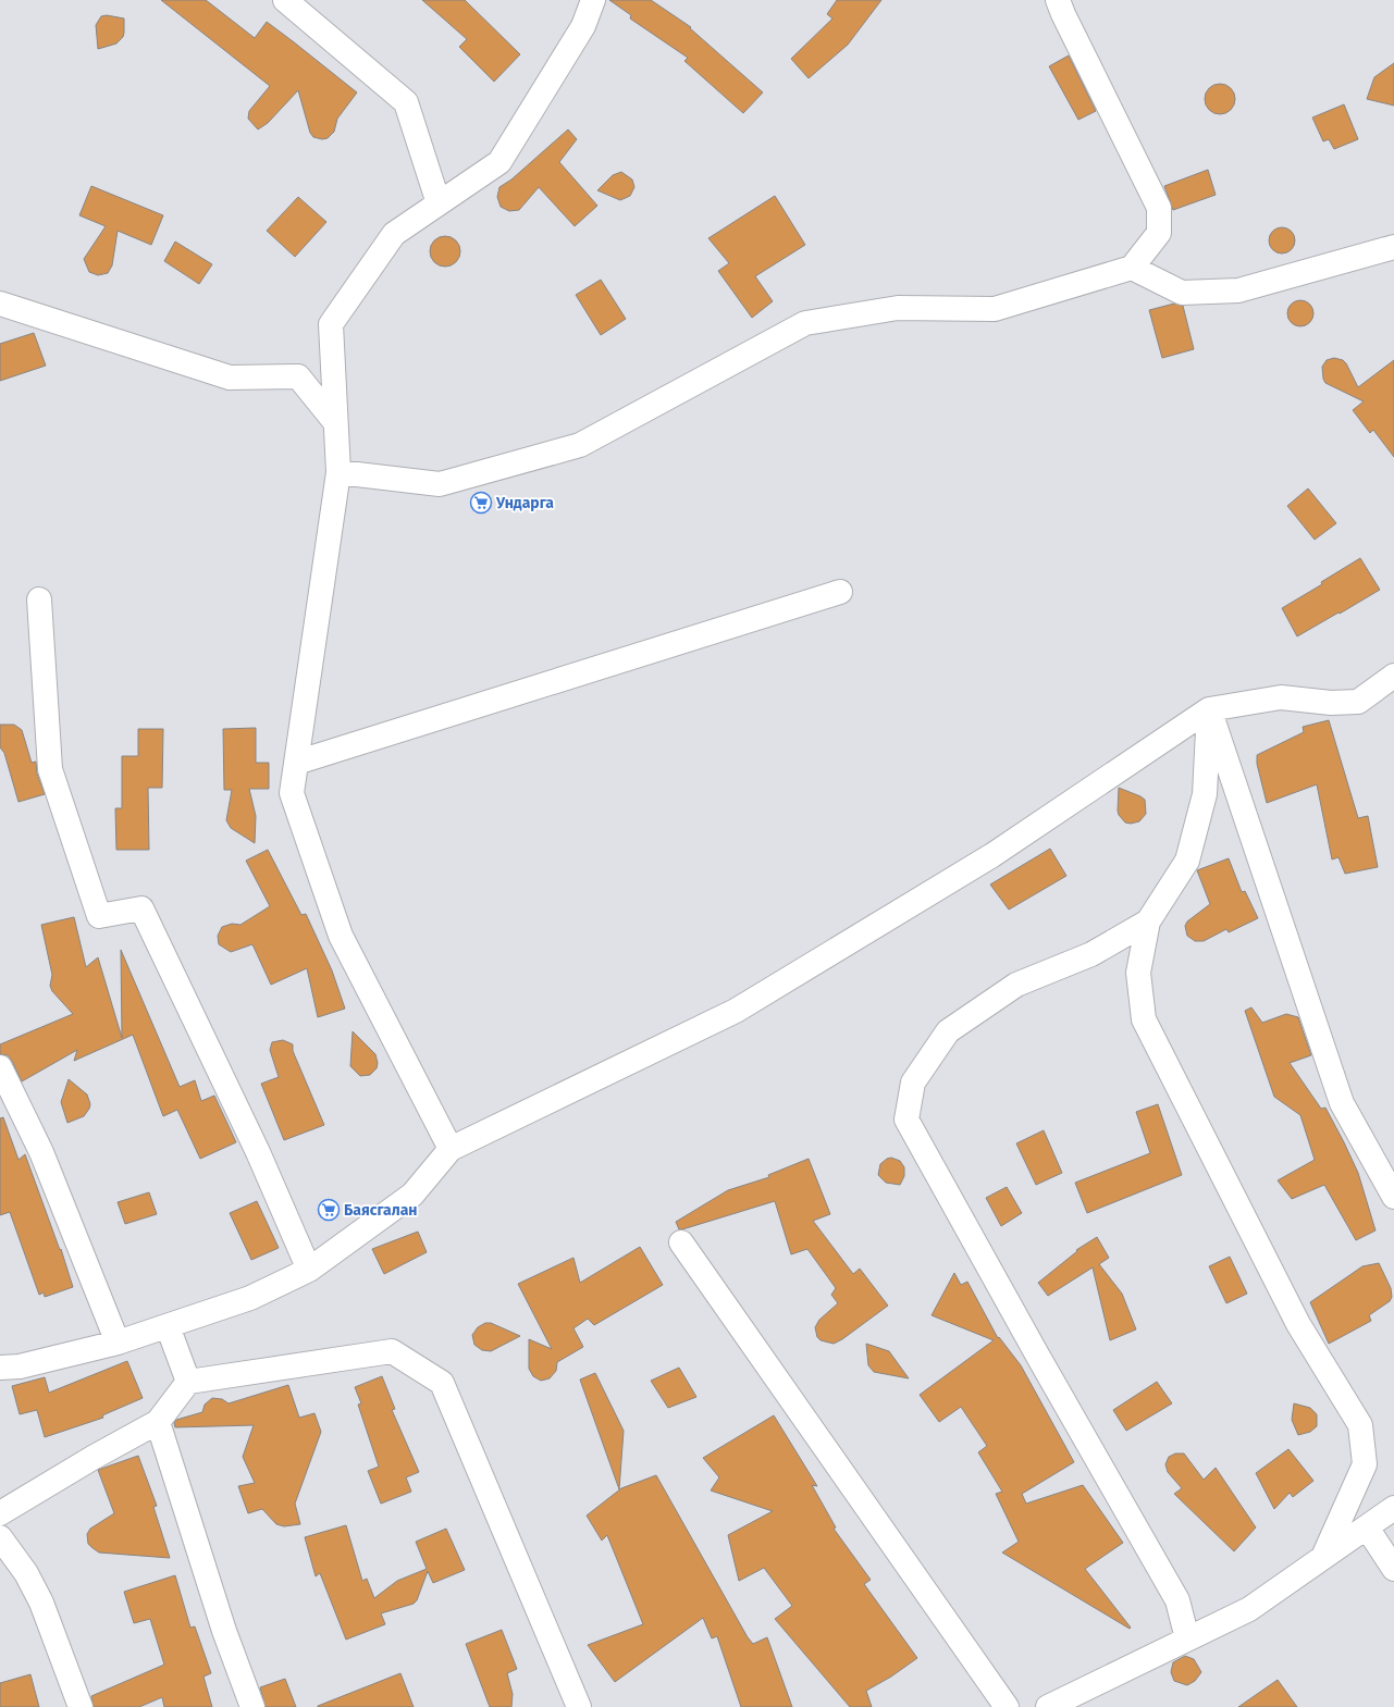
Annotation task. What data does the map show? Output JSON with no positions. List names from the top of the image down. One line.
{"places":{"supermarket":["Ундарга","Баясгалан"]}}
